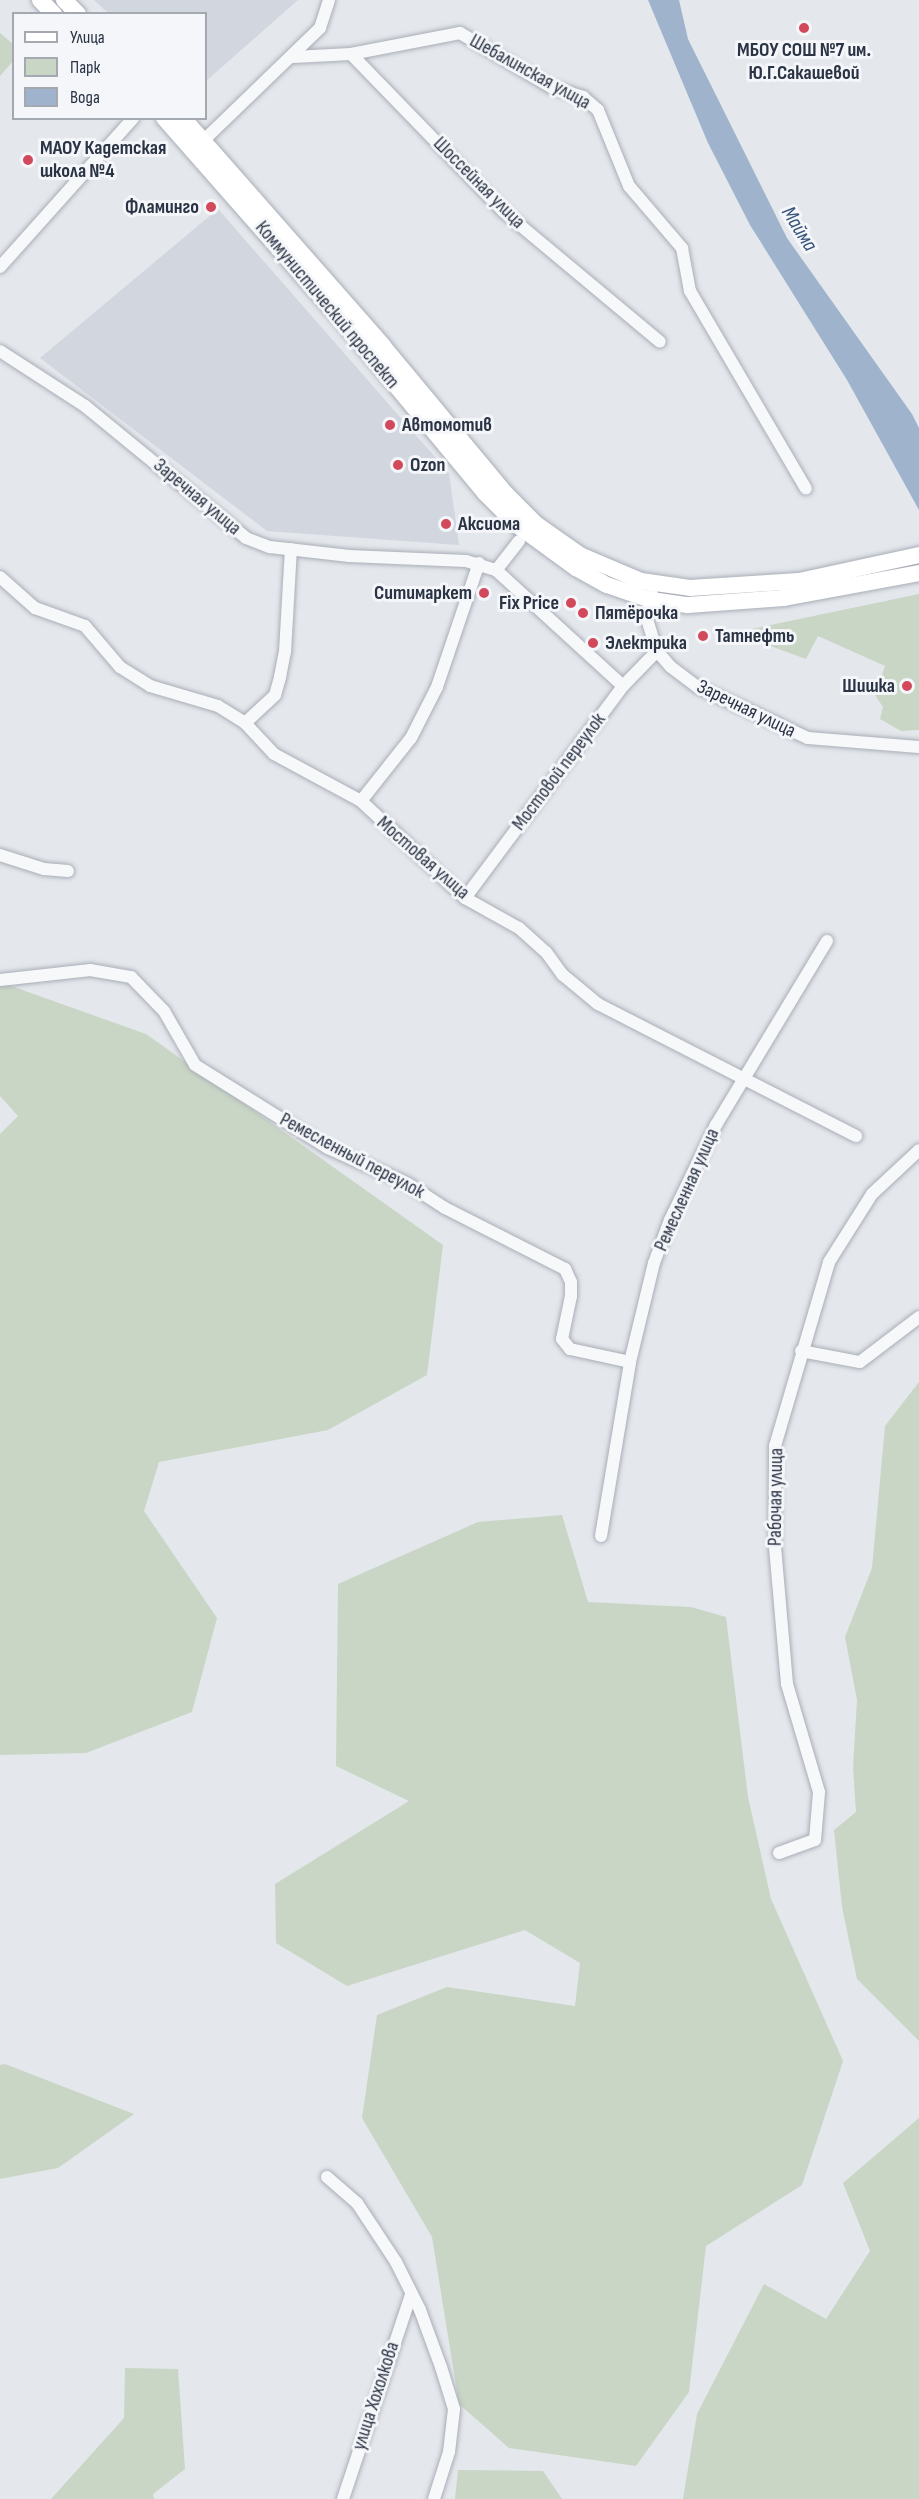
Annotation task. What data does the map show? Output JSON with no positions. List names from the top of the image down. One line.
{"streets":{"main road":["Коммунистический проспект"],"street":["Шебалинская улица","Шоссейная улица","Заречная улица","Мостовой переулок","Мостовая улица","Ремесленный переулок","Ремесленная улица","Рабочая улица","улица Хохолкова"]},"crossings":[["Шебалинская улица","Шоссейная улица"],["Заречная улица","Мостовой переулок"],["Мостовой переулок","Мостовая улица"],["Мостовая улица","Ремесленная улица"],["Ремесленный переулок","Ремесленная улица"]],"water":["Майма"],"places":["МБОУ СОШ №7 им. Ю.Г.Сакашевой","МАОУ Кадетская школа №4","Фламинго","Автомотив","Ozon","Аксиома","Ситимаркет","Fix Price","Пятёрочка","Татнефть","Электрика","Шишка"],"legend":["Улица","Парк","Вода"]}
